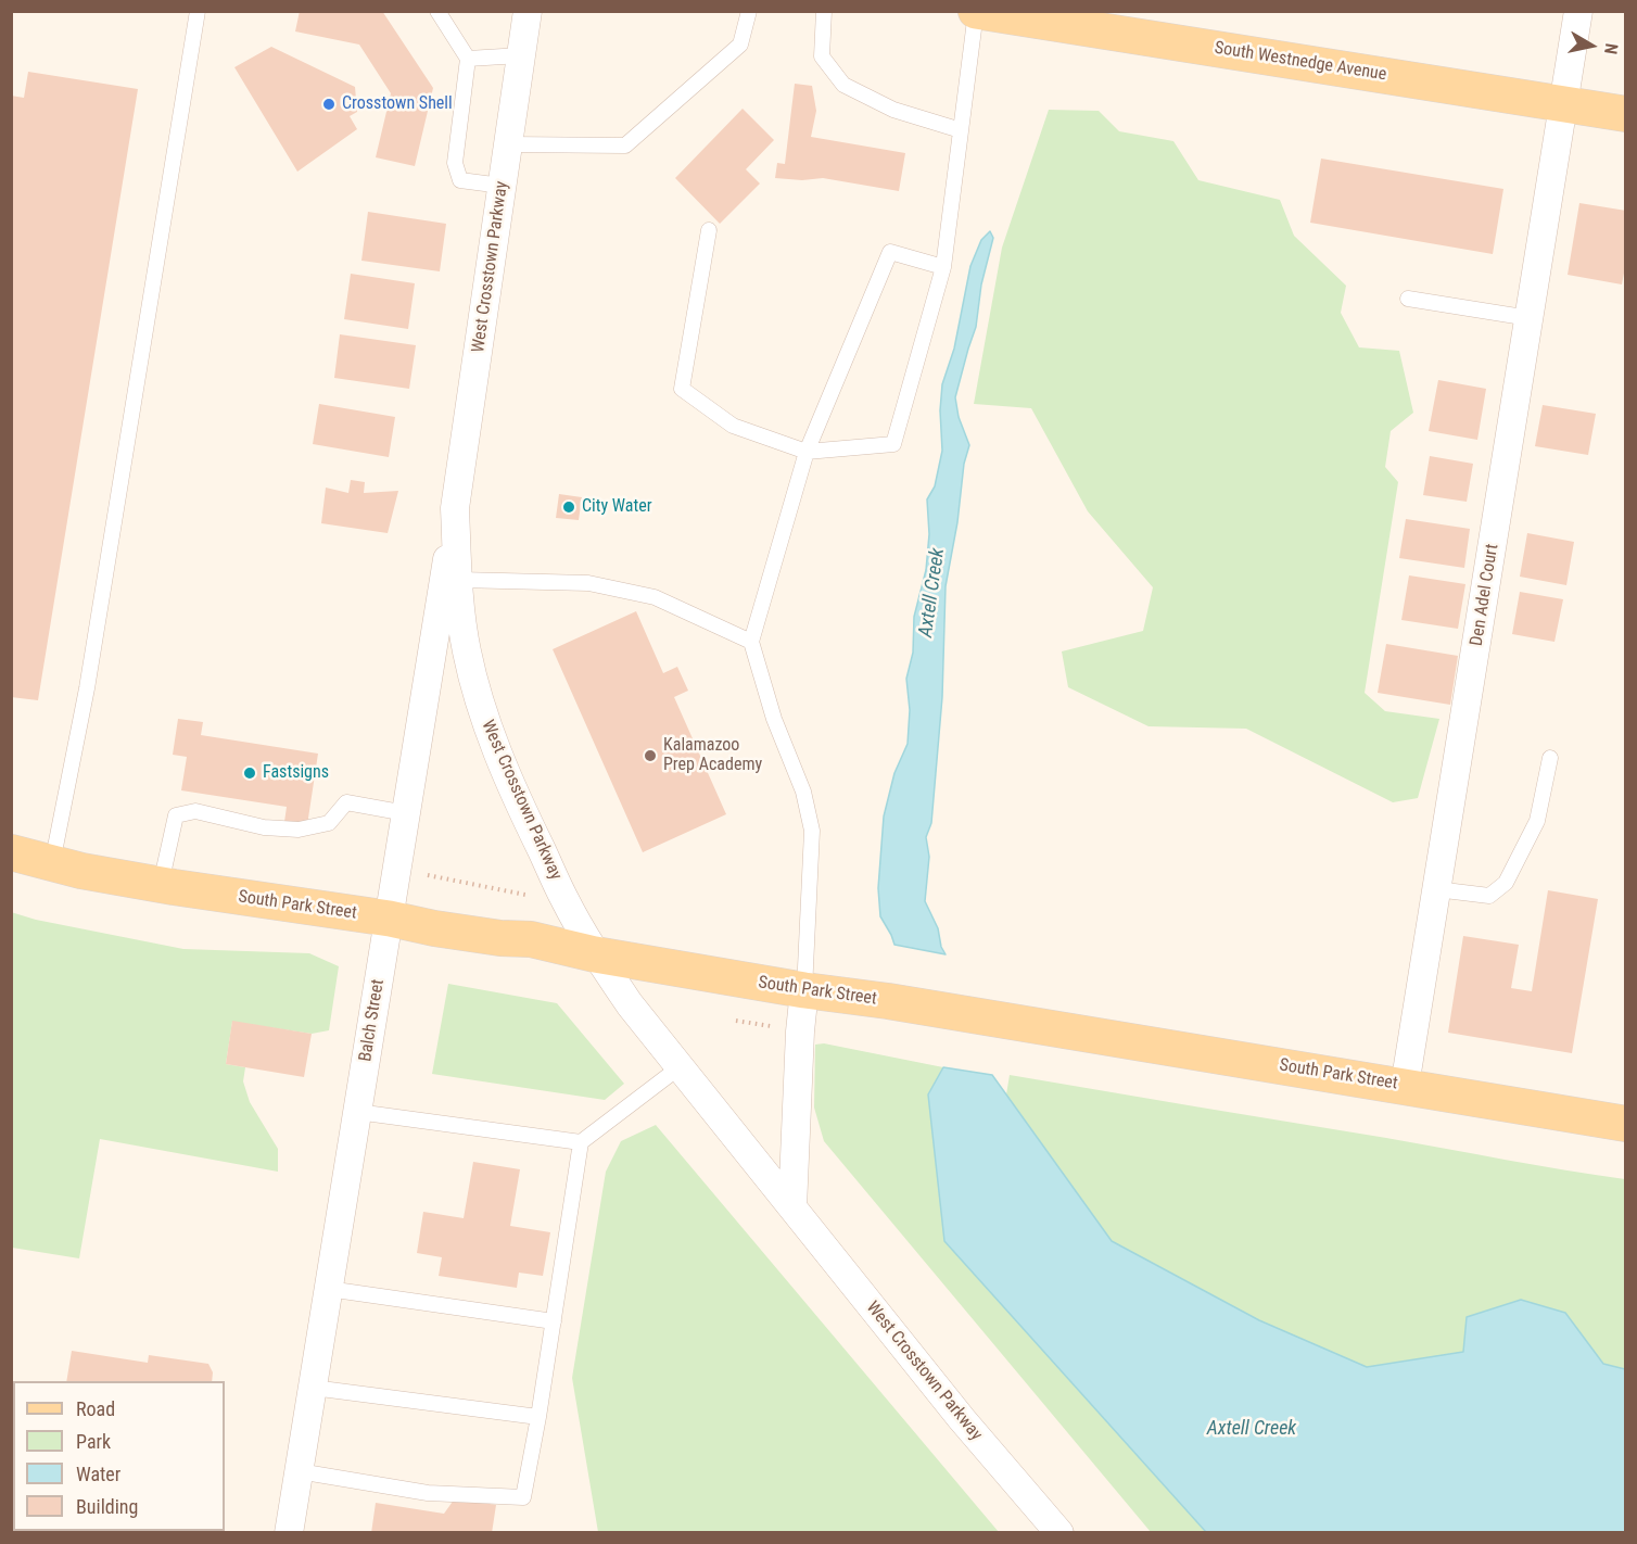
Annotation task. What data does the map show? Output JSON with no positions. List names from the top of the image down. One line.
{"streets":{"main road":["South Westnedge Avenue","South Park Street"],"street":["West Crosstown Parkway","Den Adel Court","Balch Street"]},"crossings":[["South Westnedge Avenue","Den Adel Court"],["West Crosstown Parkway","South Park Street"],["West Crosstown Parkway","Balch Street"],["Den Adel Court","South Park Street"],["South Park Street","Balch Street"]],"water":["Axtell Creek"],"places":["Crosstown Shell","City Water","Kalamazoo Prep Academy","Fastsigns"],"legend":["Road","Park","Water","Building"],"north":"right"}
